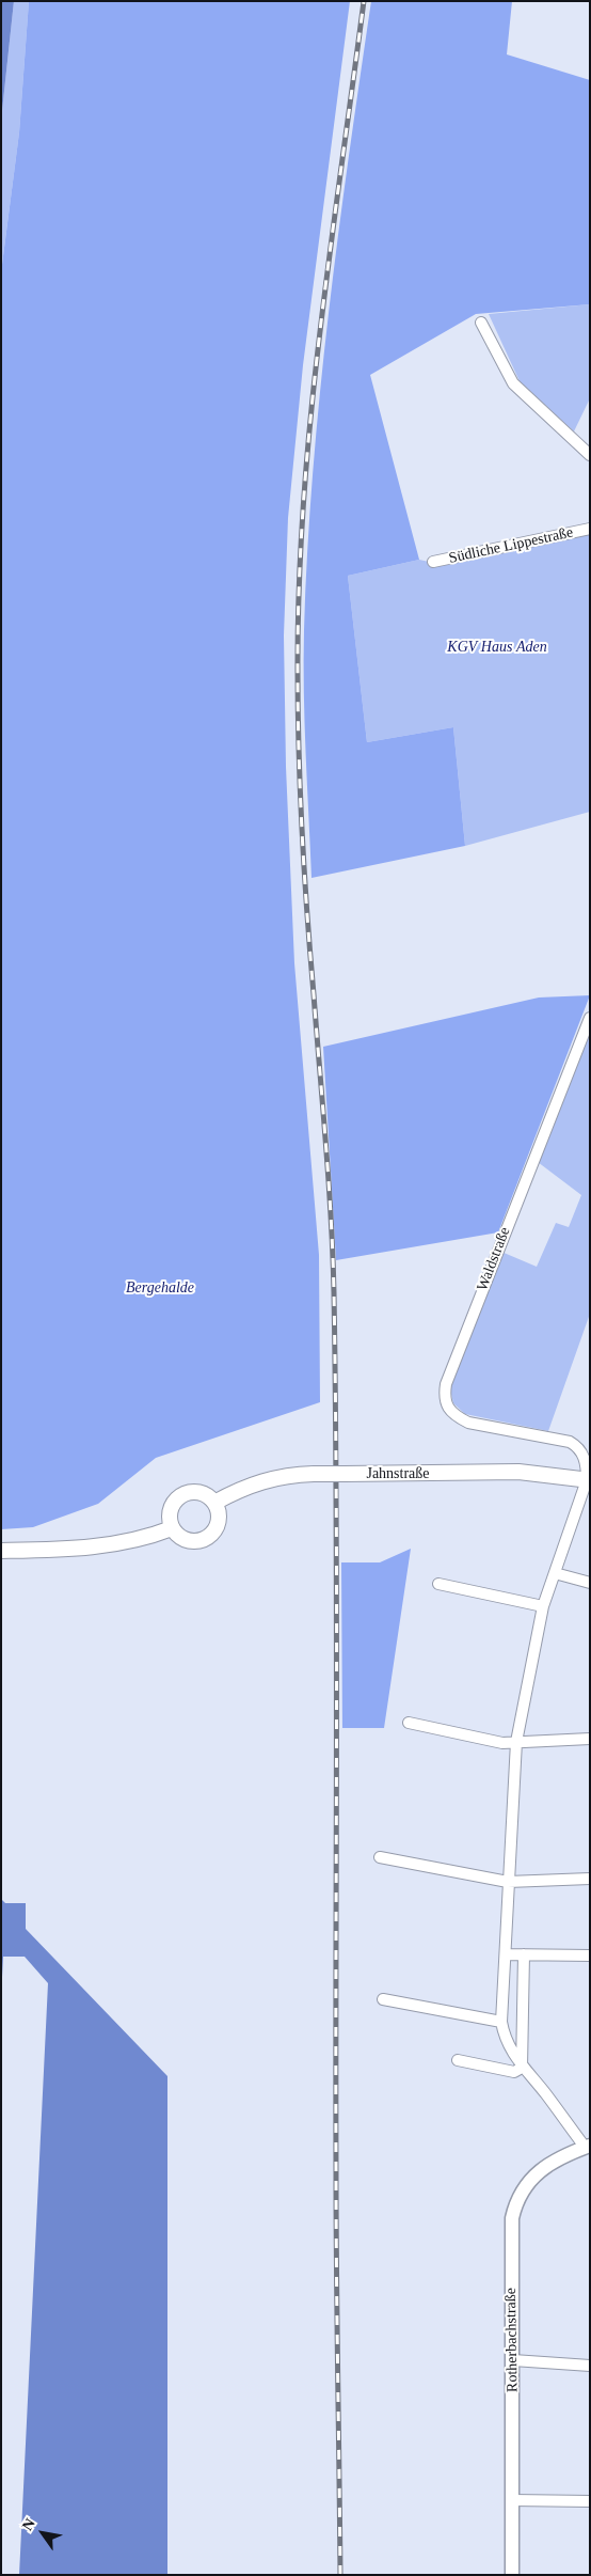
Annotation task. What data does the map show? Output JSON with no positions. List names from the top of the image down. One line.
{"streets":{"main road":["Jahnstraße"],"street":["Südliche Lippestraße","Waldstraße","Rotherbachstraße"]},"crossings":[["Waldstraße","Jahnstraße"]],"parks":["KGV Haus Aden","Bergehalde"],"north":"top left"}
